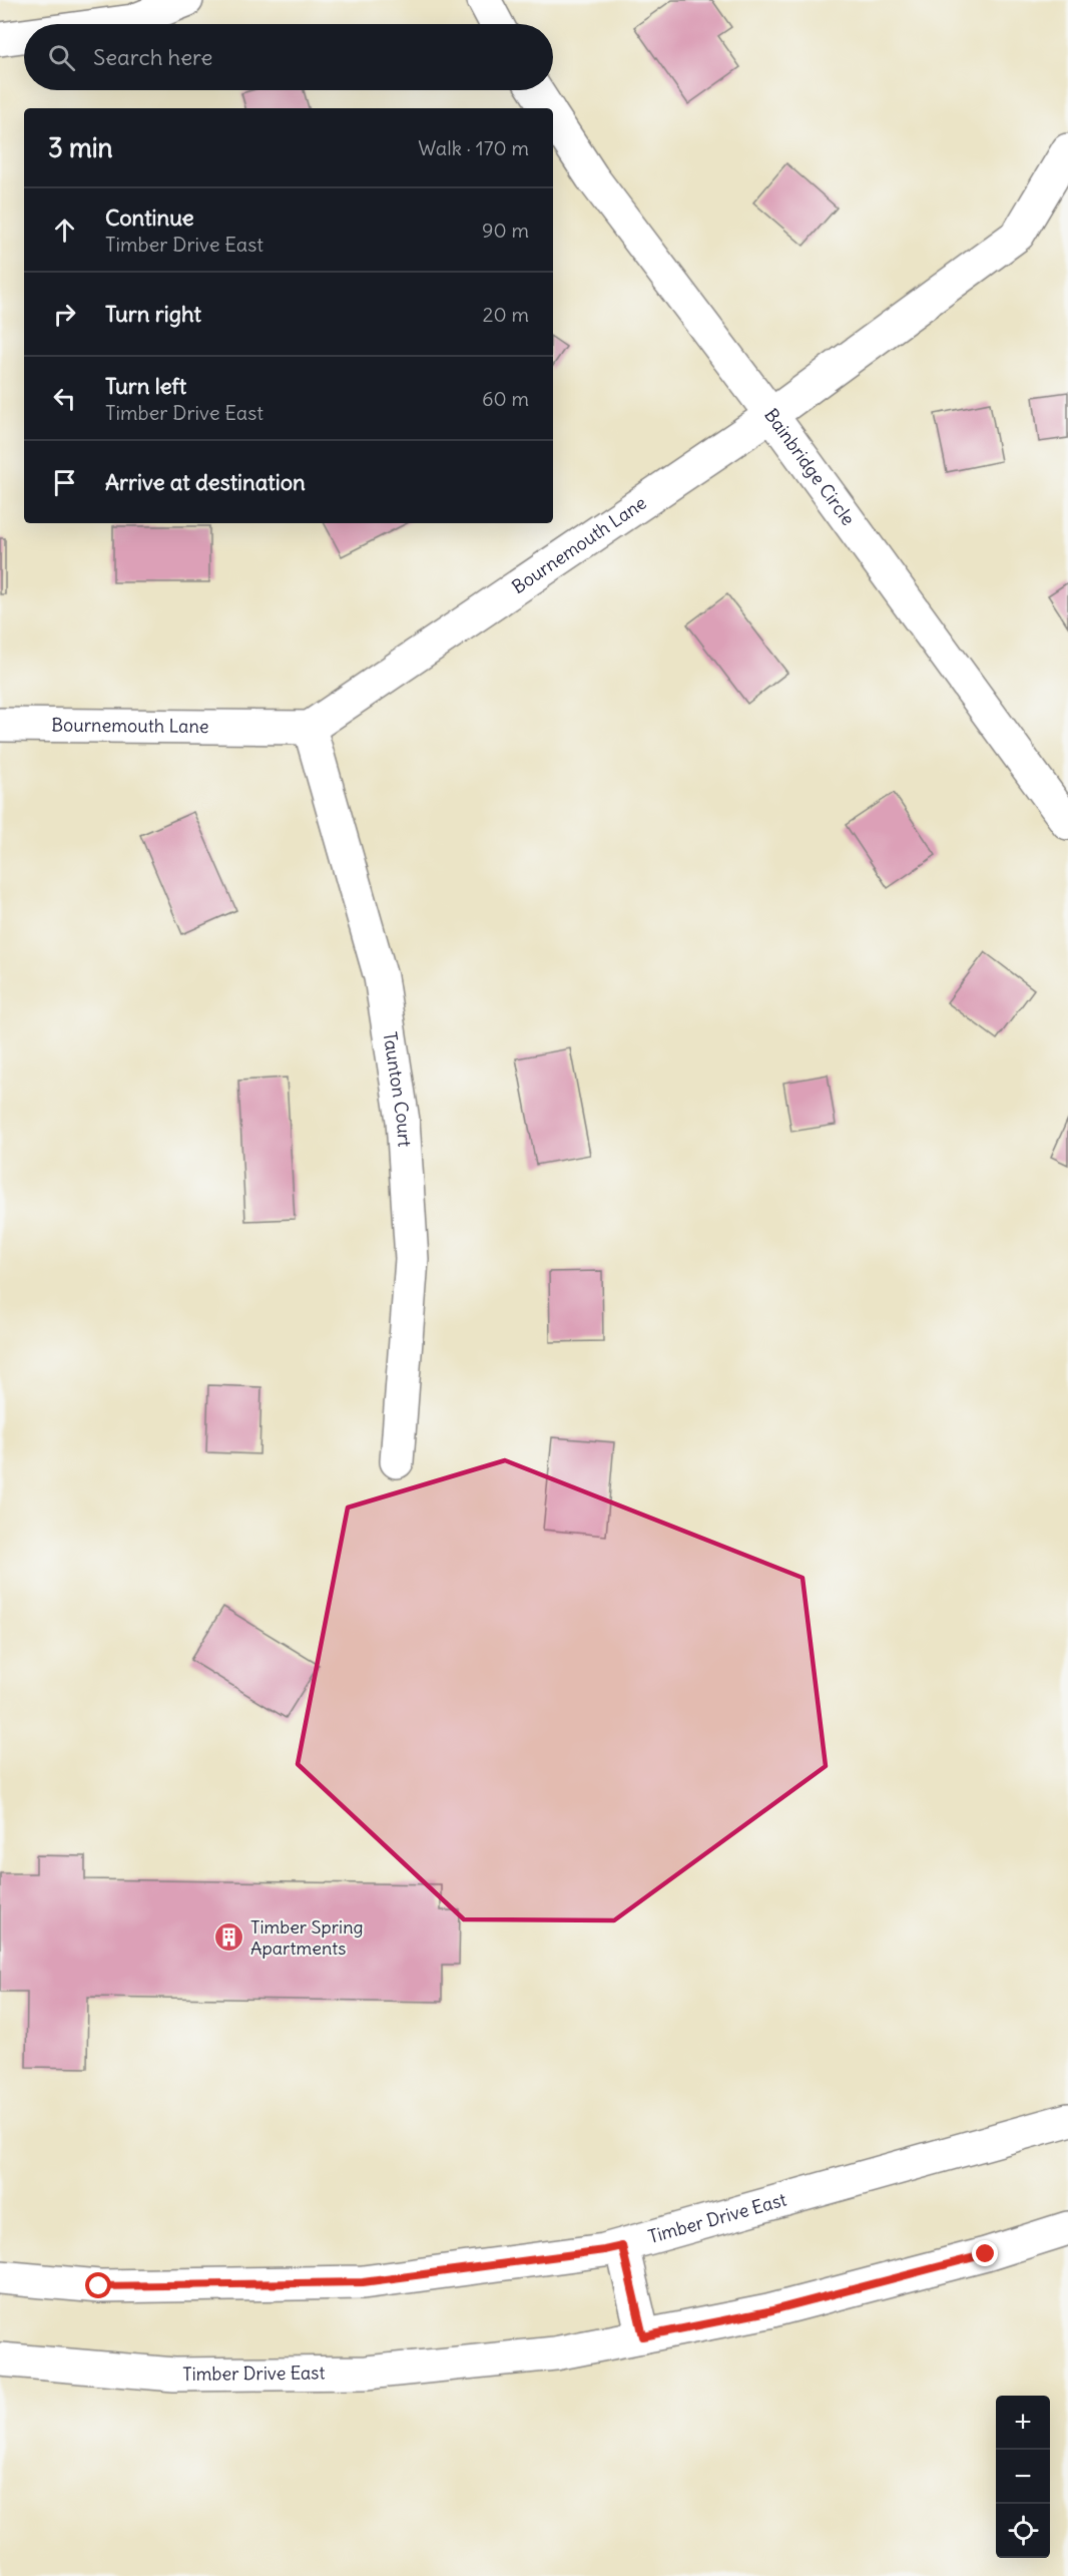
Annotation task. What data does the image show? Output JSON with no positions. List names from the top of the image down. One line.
{"streets":{"street":["Bainbridge Circle","Bournemouth Lane","Taunton Court","Timber Drive East"]},"crossings":[["Bainbridge Circle","Bournemouth Lane"],["Bournemouth Lane","Taunton Court"]],"places":{"building":["Timber Spring Apartments"]},"page":{"search":"Search here","heading":["3 min","Walk · 170 m"],"list":[["Continue","Timber Drive East","90 m"],["Turn right","20 m"],["Turn left","Timber Drive East","60 m"],"Arrive at destination"],"map_buttons":["+","−"]}}
